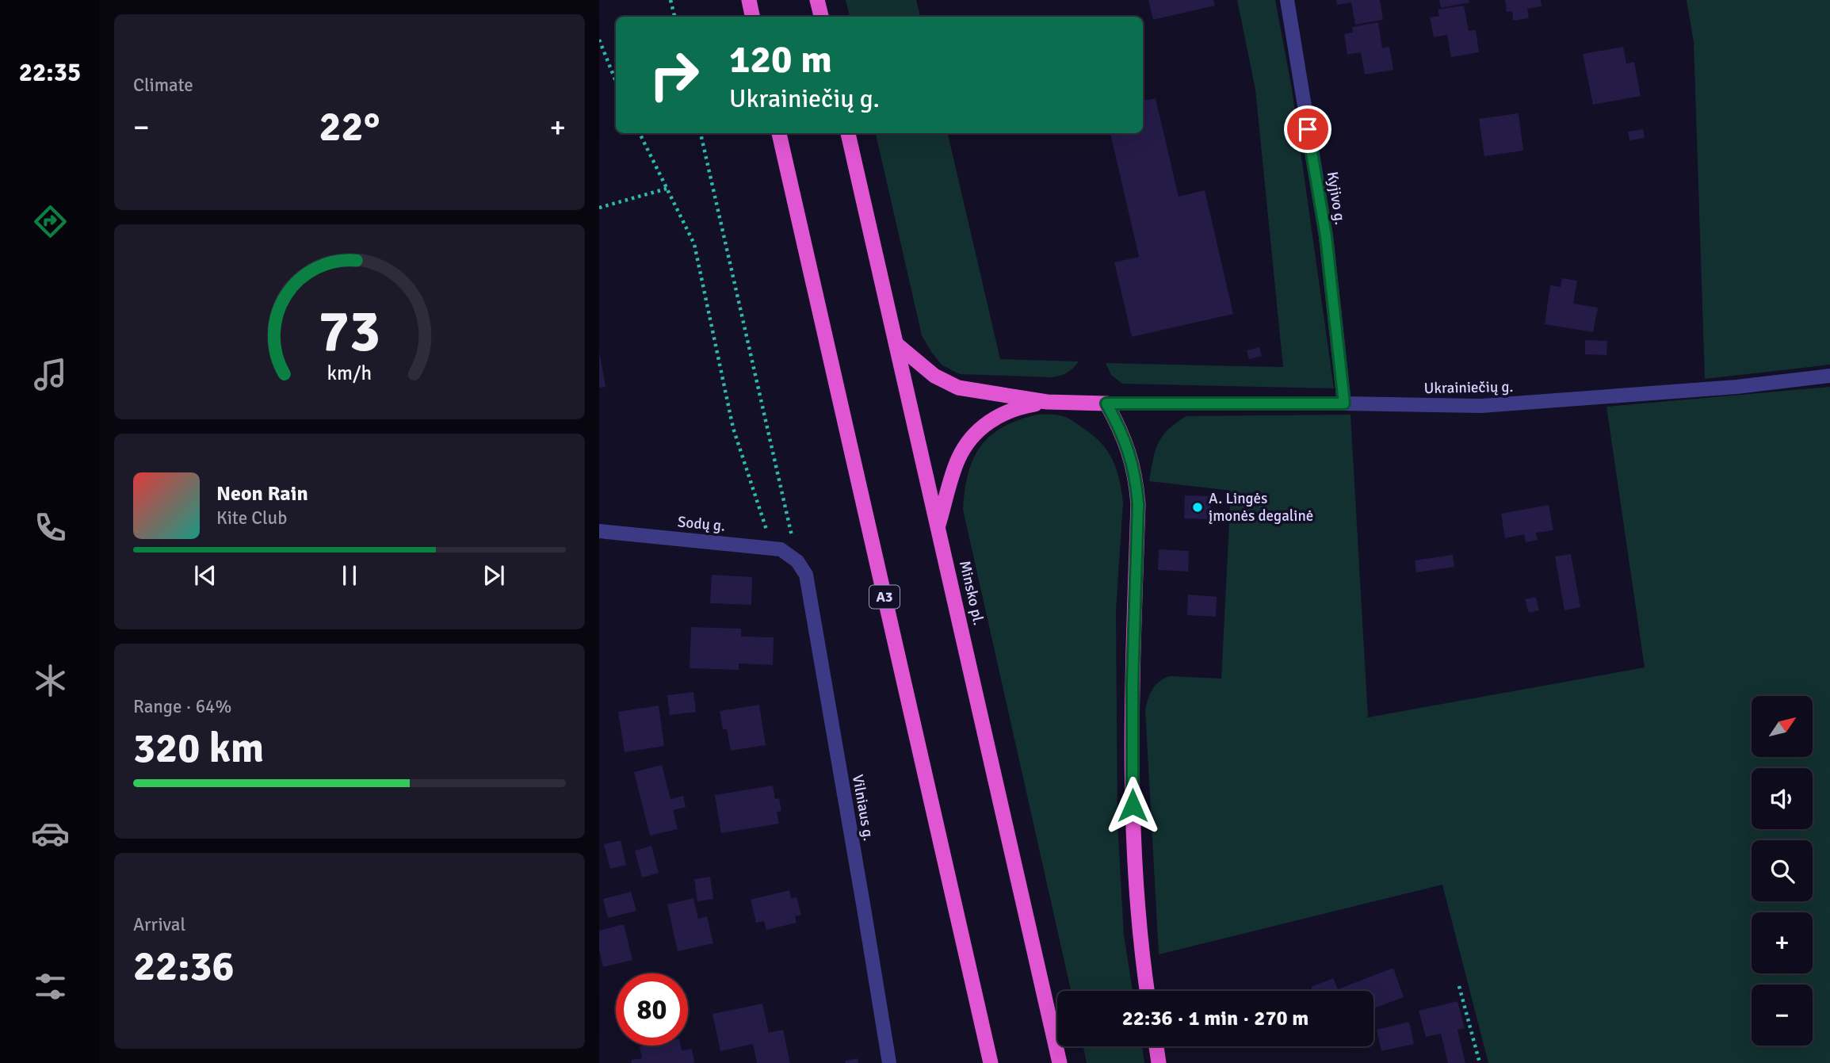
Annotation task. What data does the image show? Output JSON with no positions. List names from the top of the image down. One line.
{"streets":{"highway":["Minsko pl.","A3"],"street":["Kyjivo g.","Ukrainiečių g.","Sodų g.","Vilniaus g."]},"crossings":[["Kyjivo g.","Ukrainiečių g."],["Sodų g.","Vilniaus g."]],"places":["A. Lingės įmonės degalinė"],"north":"top right","page":{"tabs":"22:35","tile":["Climate",["Range · 64%","320 km"],["Arrival","22:36"]],"turn":["120 m","Ukrainiečių g."],"heat":["−","22°","+"],"song":["Neon Rain","Kite Club"],"map_buttons":["+","−"],"limit":"80","trip":"22:36 · 1 min · 270 m","gauge":["73","km/h"]}}
